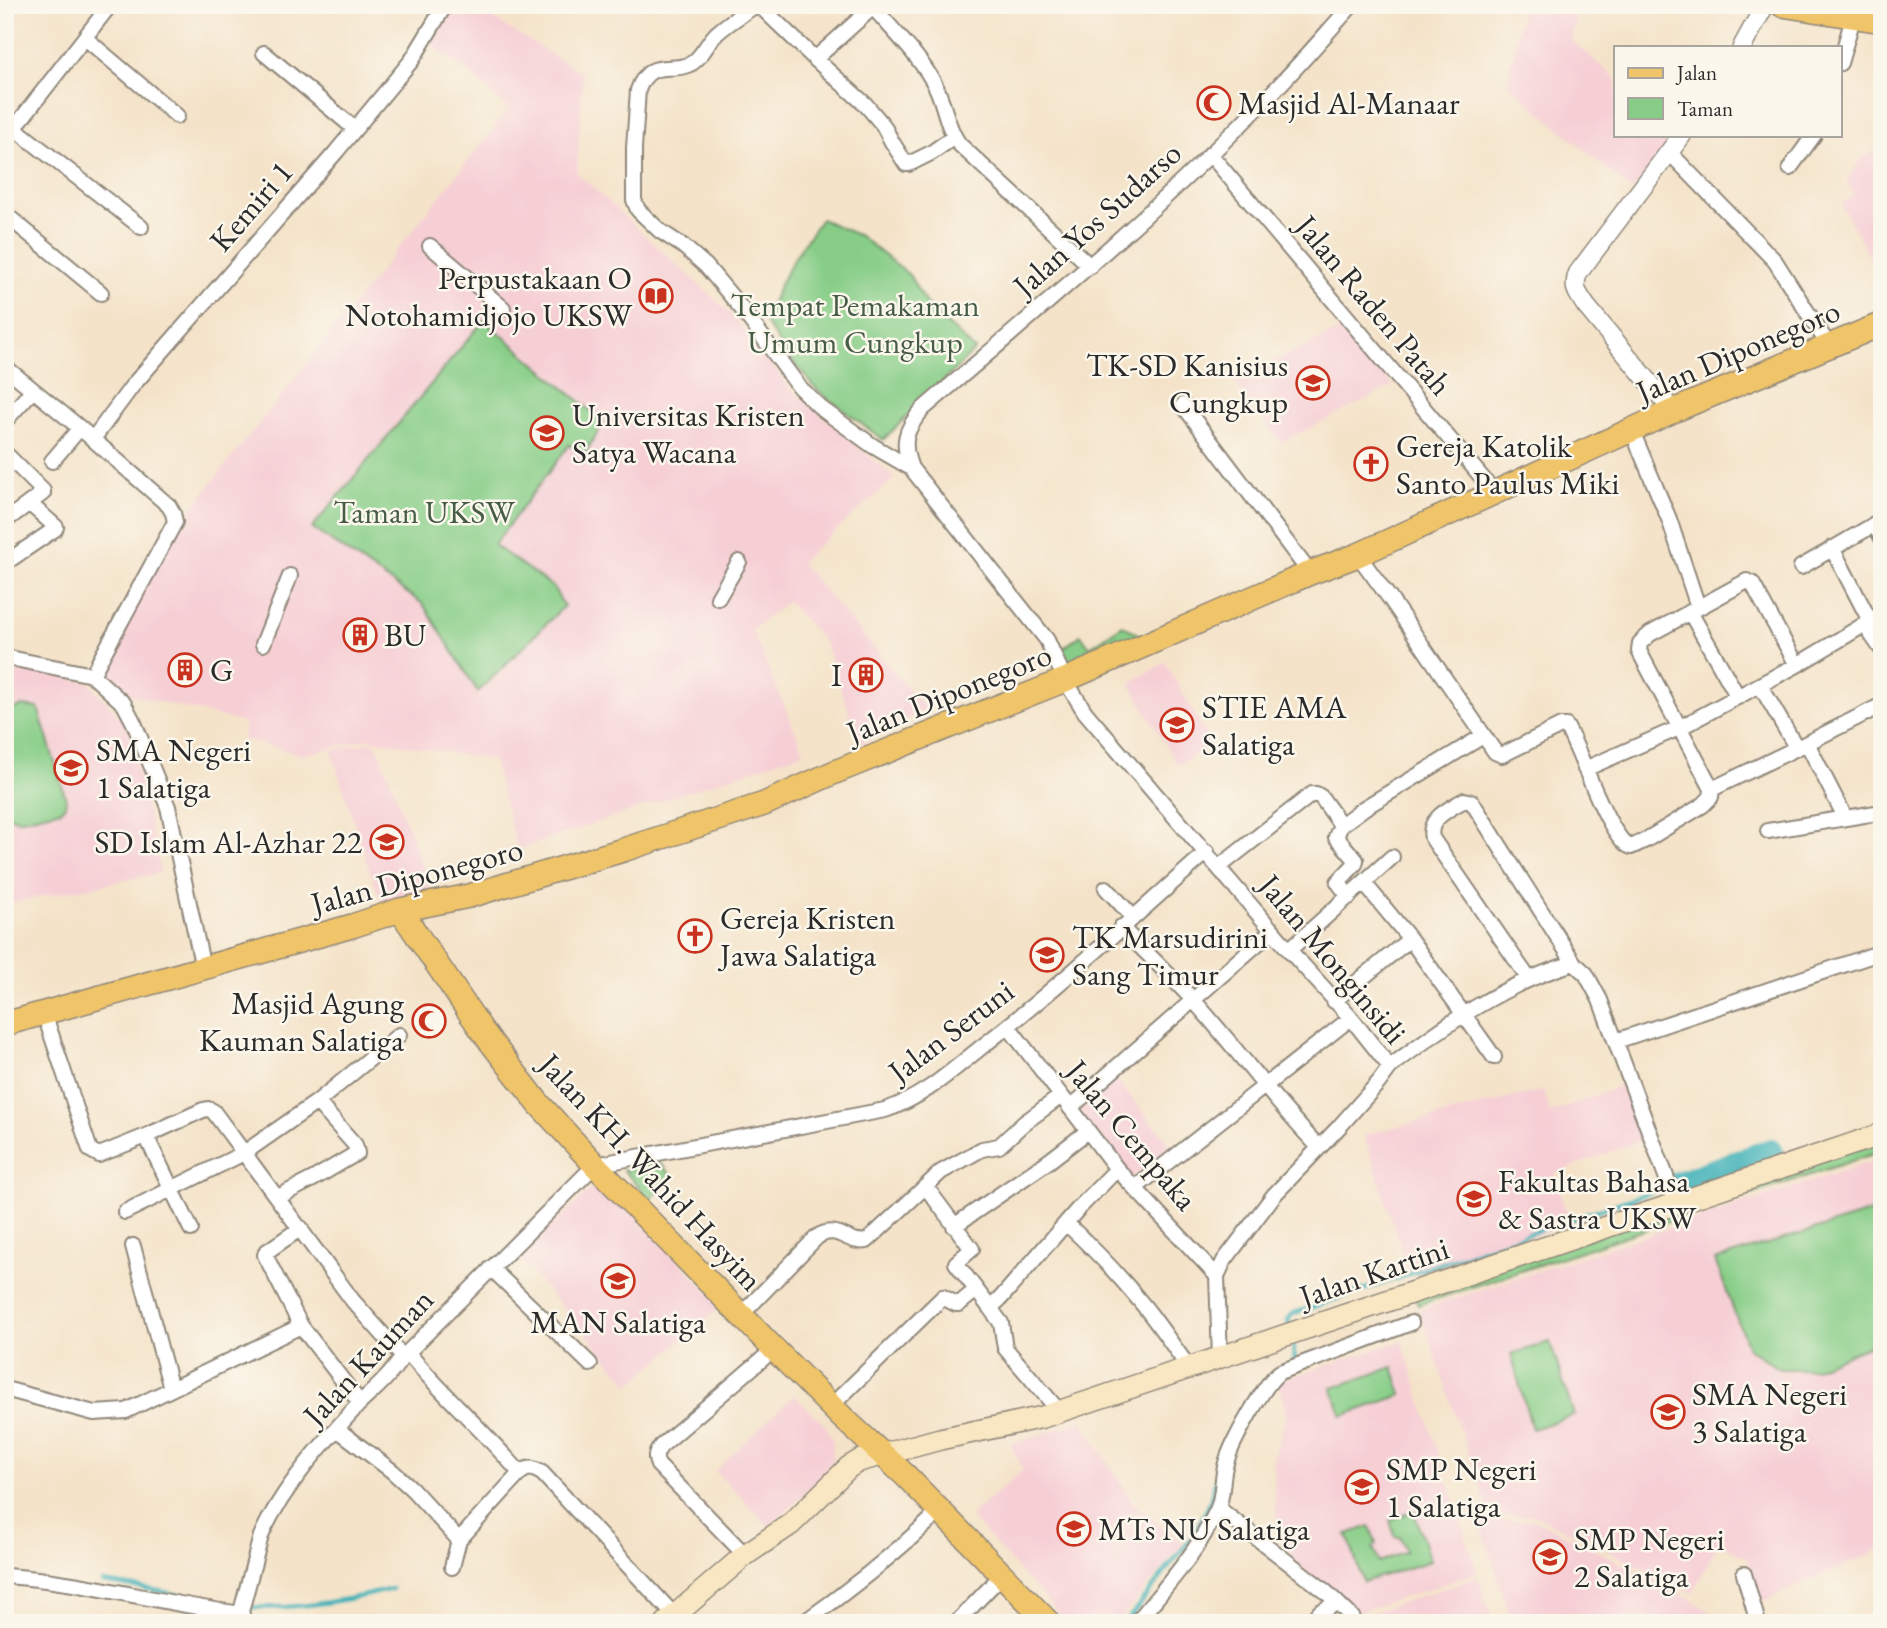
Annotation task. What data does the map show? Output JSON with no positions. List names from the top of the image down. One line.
{"streets":{"main road":["Jalan Diponegoro","Jalan KH. Wahid Hasyim","Jalan Kartini"],"street":["Kemiri 1","Jalan Yos Sudarso","Jalan Raden Patah","Jalan Monginsidi","Jalan Seruni","Jalan Cempaka","Jalan Kauman"]},"crossings":[["Jalan Yos Sudarso","Jalan Raden Patah"],["Jalan Raden Patah","Jalan Diponegoro"],["Jalan Diponegoro","Jalan Monginsidi"],["Jalan Diponegoro","Jalan KH. Wahid Hasyim"],["Jalan Monginsidi","Jalan Seruni"],["Jalan Monginsidi","Jalan Cempaka"],["Jalan Seruni","Jalan Cempaka"],["Jalan Seruni","Jalan KH. Wahid Hasyim"],["Jalan Seruni","Jalan Kauman"],["Jalan KH. Wahid Hasyim","Jalan Kartini"],["Jalan KH. Wahid Hasyim","Jalan Kauman"]],"parks":["Tempat Pemakaman Umum Cungkup","Taman UKSW"],"places":{"mosque":["Masjid Al-Manaar","Masjid Agung Kauman Salatiga"],"library":["Perpustakaan O Notohamidjojo UKSW"],"school or university":["TK-SD Kanisius Cungkup","Universitas Kristen Satya Wacana","STIE AMA Salatiga","SMA Negeri 1 Salatiga","SD Islam Al-Azhar 22","TK Marsudirini Sang Timur","Fakultas Bahasa & Sastra UKSW","MAN Salatiga","SMA Negeri 3 Salatiga","SMP Negeri 1 Salatiga","MTs NU Salatiga","SMP Negeri 2 Salatiga"],"church":["Gereja Katolik Santo Paulus Miki","Gereja Kristen Jawa Salatiga"],"building":["BU","G","I"]},"legend":["Jalan","Taman"]}
